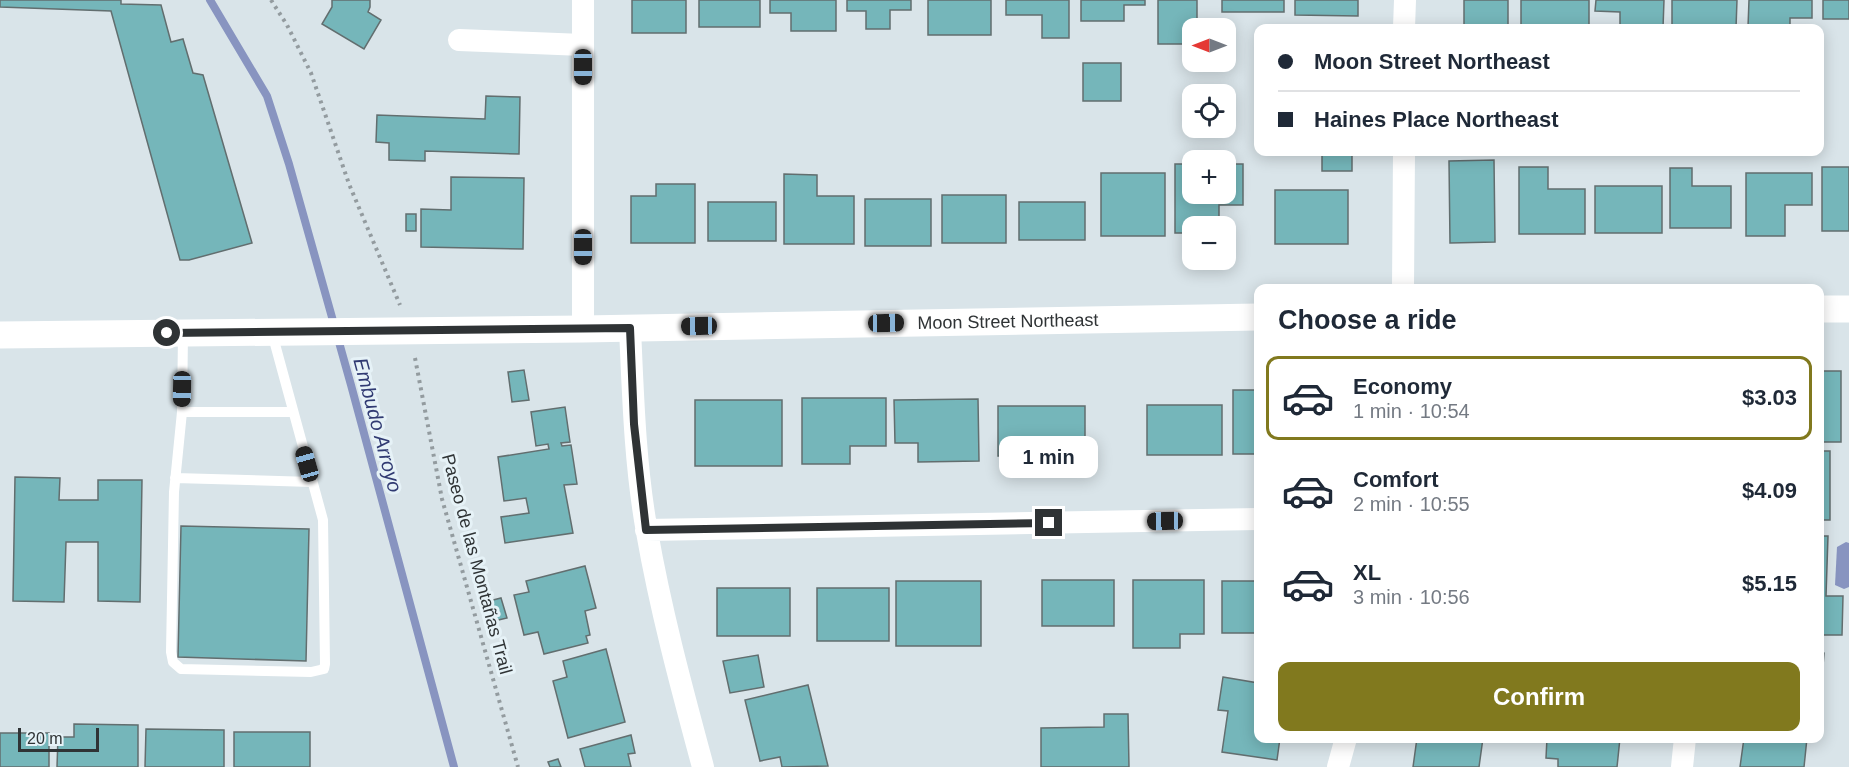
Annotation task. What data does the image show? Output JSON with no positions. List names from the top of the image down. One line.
{"streets":{"street":["Moon Street Northeast"],"path":["Paseo de las Montañas Trail"]},"crossings":[["Moon Street Northeast","Paseo de las Montañas Trail"]],"water":["Embudo Arroyo"],"scale_bar":"20 m","north":"left","page":{"map_buttons":["+","−"],"banner":["Moon Street Northeast","Haines Place Northeast"],"heading":"Choose a ride","list":[{"name":"Economy","note":"1 min · 10:54","value":"$3.03"},{"name":"Comfort","note":"2 min · 10:55","value":"$4.09"},{"name":"XL","note":"3 min · 10:56","value":"$5.15"}],"bubble":"1 min","buttons":"Confirm","scale":"20 m"}}
